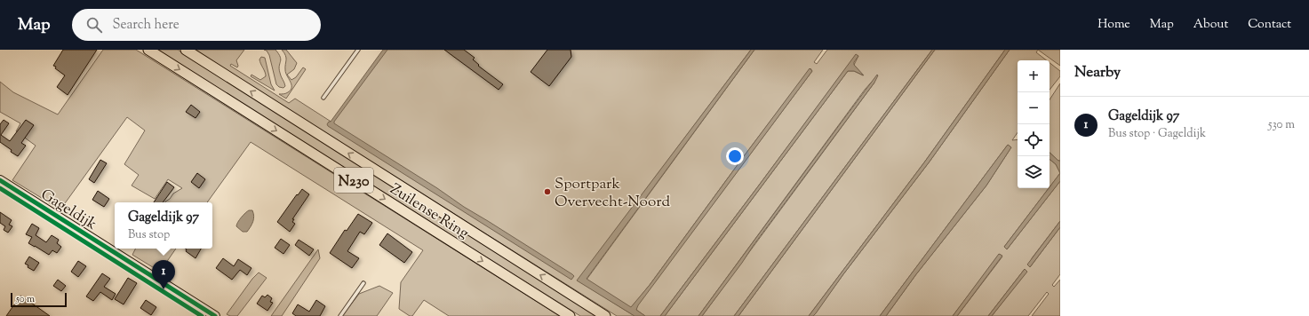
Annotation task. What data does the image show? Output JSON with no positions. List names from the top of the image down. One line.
{"streets":{"main road":["N230","Zuilense Ring"],"street":["Gageldijk"]},"places":["Sportpark Overvecht-Noord"],"scale_bar":"50 m","page":{"header":"Map","search":"Search here","nav":["Home","Map","About","Contact"],"heading":"Nearby","map_buttons":["+","−"],"list":[{"mark":"1","name":"Gageldijk 97","note":"Bus stop · Gageldijk","value":"530 m"}],"popup":["Gageldijk 97","Bus stop"],"pins":"1","scale":"50 m"}}
